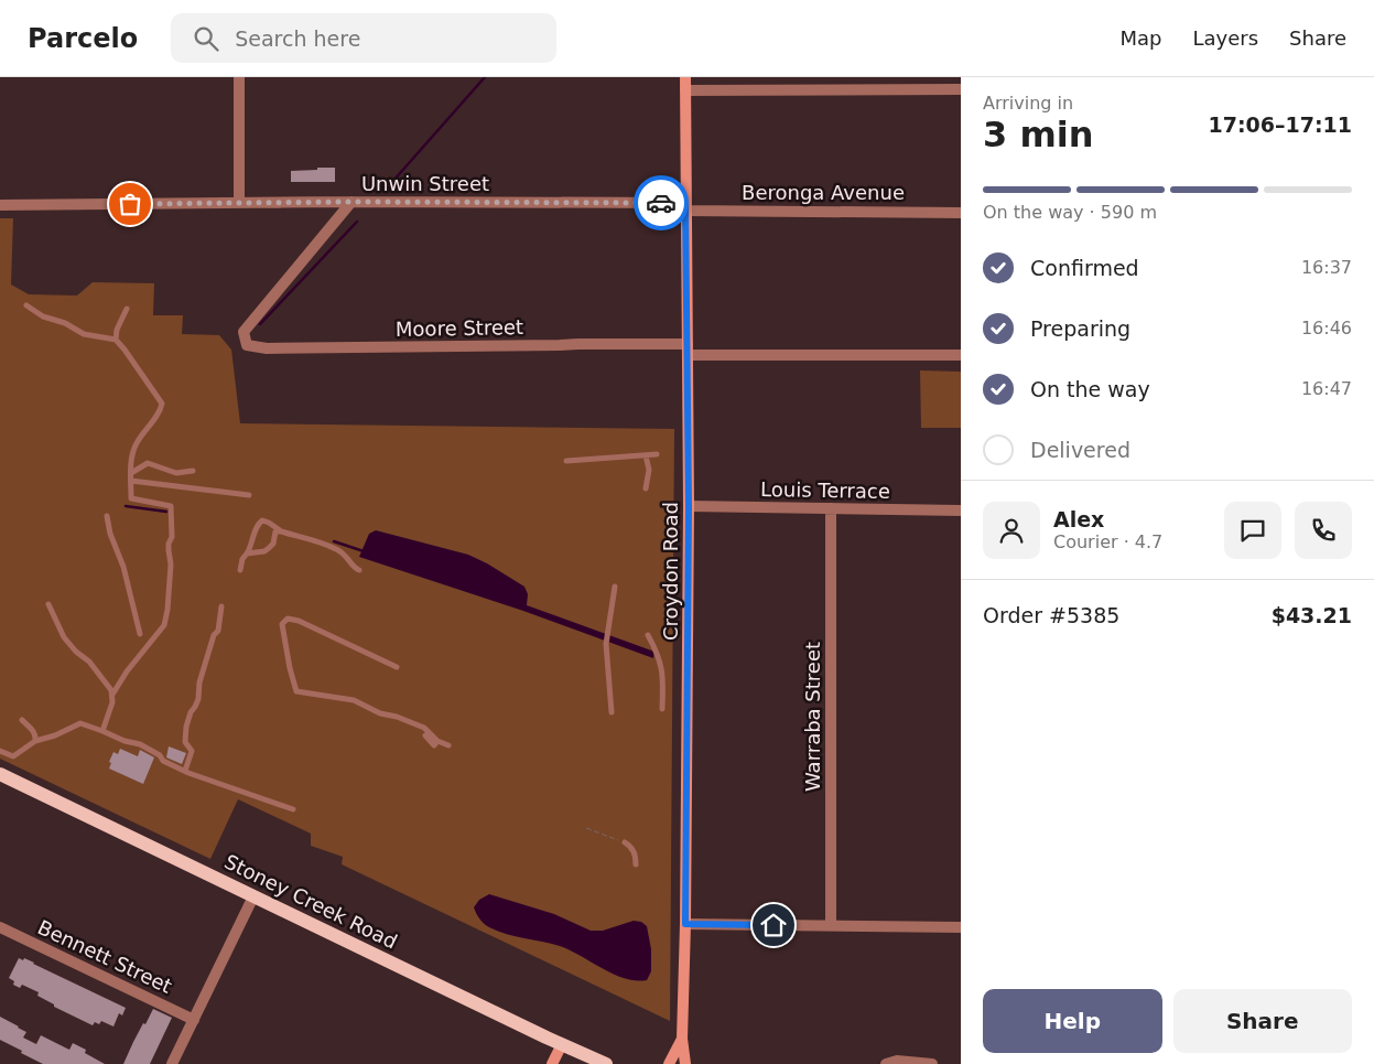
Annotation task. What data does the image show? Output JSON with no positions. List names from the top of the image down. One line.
{"streets":{"main road":["Croydon Road","Stoney Creek Road"],"street":["Unwin Street","Beronga Avenue","Moore Street","Louis Terrace","Warraba Street","Bennett Street"]},"crossings":[["Unwin Street","Beronga Avenue"],["Unwin Street","Moore Street"],["Unwin Street","Croydon Road"],["Beronga Avenue","Croydon Road"],["Moore Street","Croydon Road"],["Louis Terrace","Croydon Road"],["Louis Terrace","Warraba Street"]],"page":{"header":"Parcelo","search":"Search here","nav":["Map","Layers","Share"],"heading":["3 min","Arriving in","17:06–17:11"],"panel":["Alex","Courier · 4.7","Order #5385","$43.21"],"bar":"On the way · 590 m","list":[["Confirmed","16:37"],["Preparing","16:46"],["On the way","16:47"],"Delivered"],"buttons":["Help","Share"]}}
